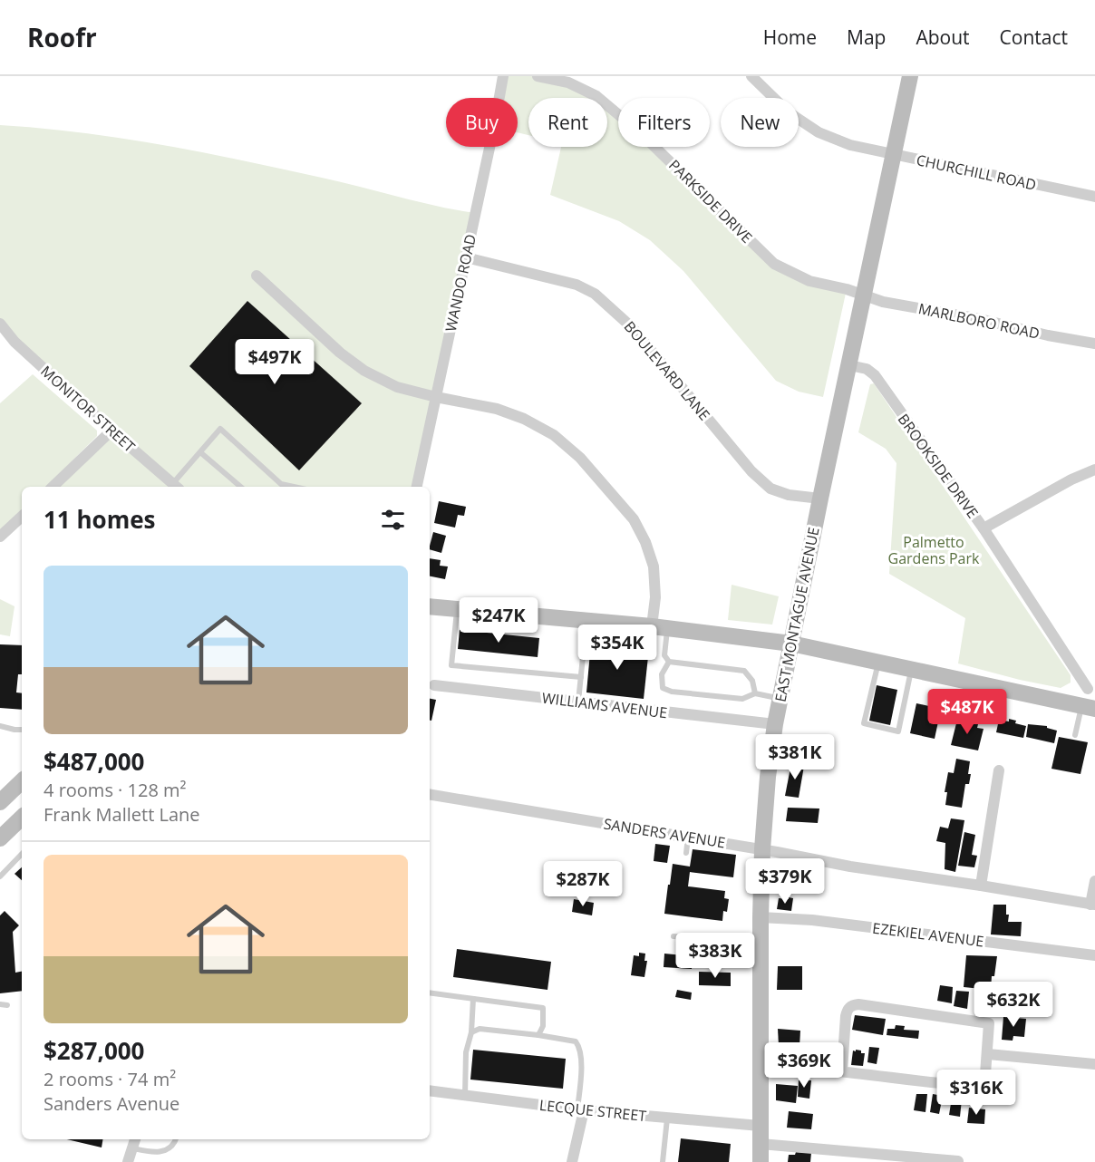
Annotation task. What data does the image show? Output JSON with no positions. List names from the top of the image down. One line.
{"streets":{"main road":["EAST MONTAGUE AVENUE"],"street":["CHURCHILL ROAD","PARKSIDE DRIVE","WANDO ROAD","MARLBORO ROAD","BOULEVARD LANE","MONITOR STREET","BROOKSIDE DRIVE","WILLIAMS AVENUE","SANDERS AVENUE","EZEKIEL AVENUE","LECQUE STREET"]},"crossings":[["CHURCHILL ROAD","EAST MONTAGUE AVENUE"],["PARKSIDE DRIVE","MARLBORO ROAD"],["PARKSIDE DRIVE","EAST MONTAGUE AVENUE"],["WANDO ROAD","BOULEVARD LANE"],["MARLBORO ROAD","EAST MONTAGUE AVENUE"],["BOULEVARD LANE","EAST MONTAGUE AVENUE"],["BROOKSIDE DRIVE","EAST MONTAGUE AVENUE"],["EAST MONTAGUE AVENUE","WILLIAMS AVENUE"],["EAST MONTAGUE AVENUE","SANDERS AVENUE"],["EAST MONTAGUE AVENUE","EZEKIEL AVENUE"],["EAST MONTAGUE AVENUE","LECQUE STREET"]],"parks":["Palmetto Gardens Park"],"page":{"header":"Roofr","nav":["Home","Map","About","Contact"],"chip":["Buy","Rent","Filters","New"],"price":["$497K","$247K","$354K","$487K","$381K","$379K","$287K","$383K","$632K","$369K","$316K"],"heading":"11 homes","list":[{"name":"$487,000","note":"4 rooms · 128 m² · Frank Mallett Lane"},{"name":"$287,000","note":"2 rooms · 74 m² · Sanders Avenue"}]}}
